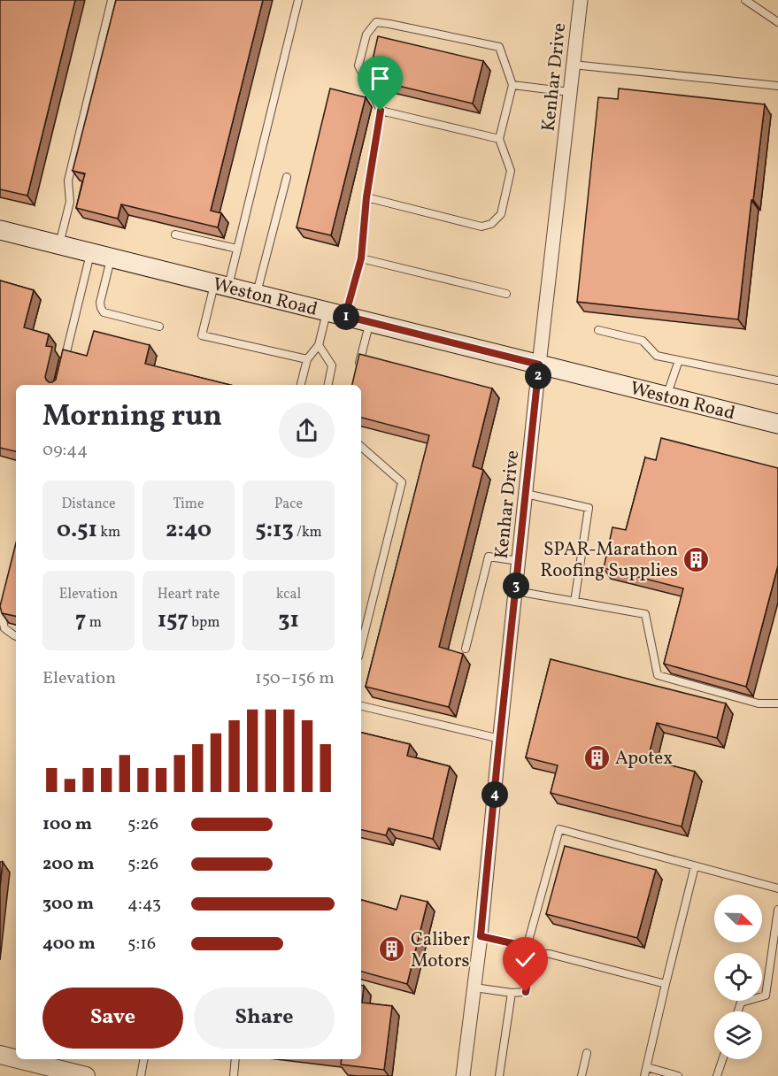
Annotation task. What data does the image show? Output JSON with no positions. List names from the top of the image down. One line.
{"streets":{"main road":["Weston Road"],"street":["Kenhar Drive"]},"crossings":[["Kenhar Drive","Weston Road"]],"places":{"building":["SPAR-Marathon Roofing Supplies","Apotex","Caliber Motors"]},"north":"bottom right","page":{"pins":["1","2","3","4"],"heading":["Morning run","09:44"],"stats":[["Distance","0.51 km"],["Time","2:40"],["Pace","5:13 /km"],["Elevation","7 m"],["Heart rate","157 bpm"],["kcal","31"]],"chart":["Elevation","150–156 m"],"list":[{"name":"100 m","note":"5:26"},{"name":"200 m","note":"5:26"},{"name":"300 m","note":"4:43"},{"name":"400 m","note":"5:16"}],"buttons":["Save","Share"]}}
